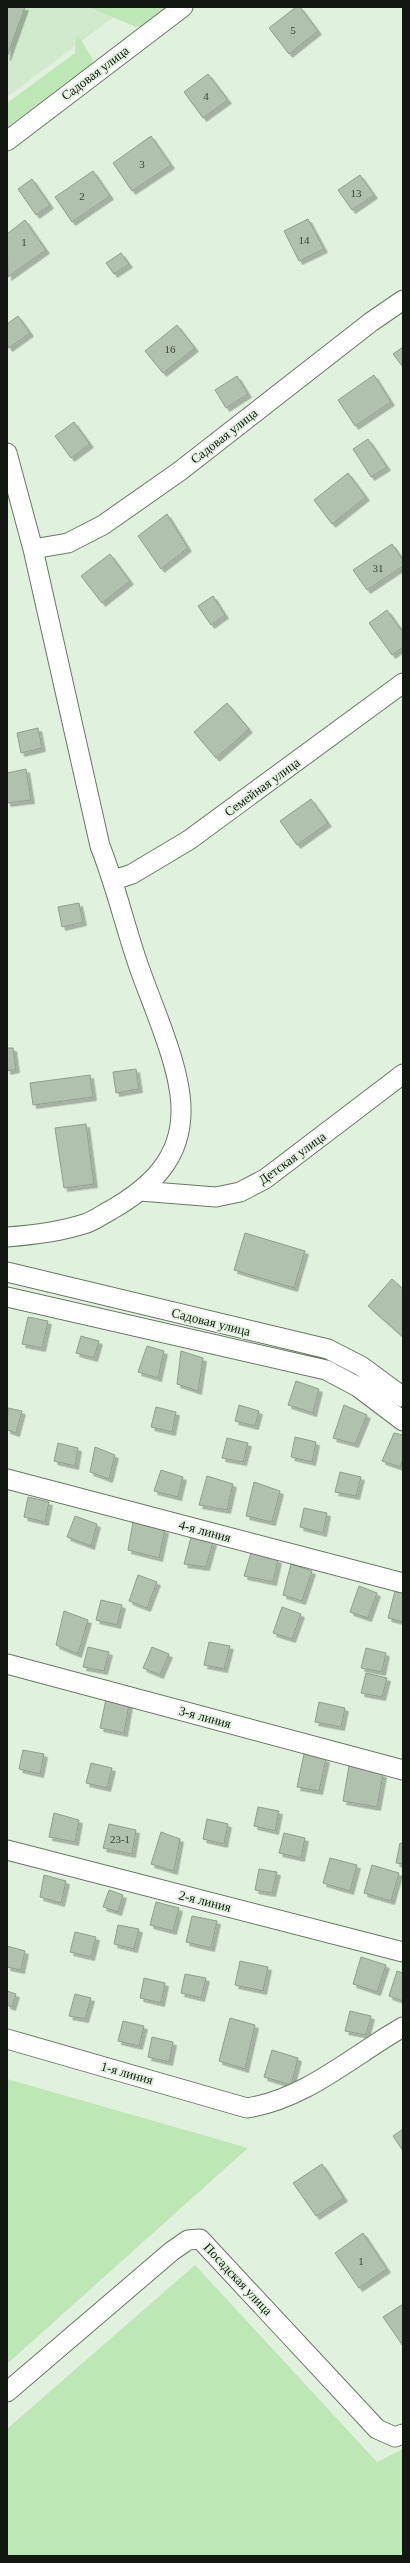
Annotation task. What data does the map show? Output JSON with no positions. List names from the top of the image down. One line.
{"streets":{"street":["Садовая улица","Семейная улица","Детская улица","4-я линия","3-я линия","2-я линия","1-я линия","Посадская улица"]},"house_numbers":["5","4","3","13","2","14","1","16","31","23-1","1"]}
